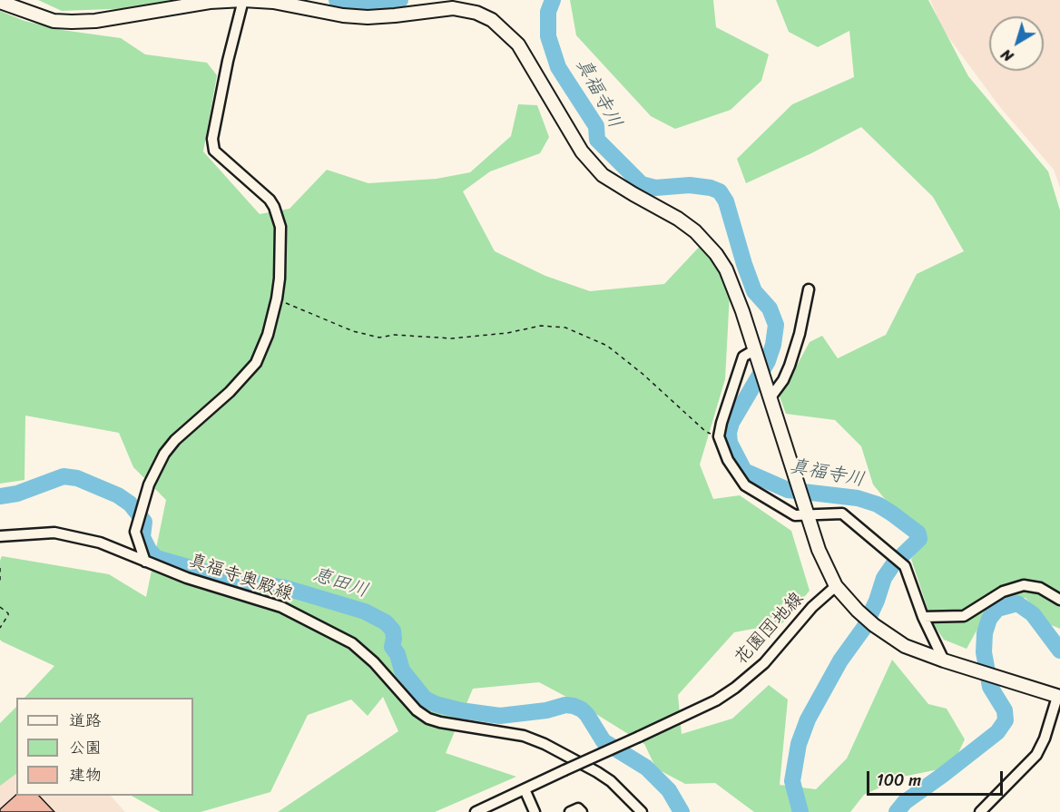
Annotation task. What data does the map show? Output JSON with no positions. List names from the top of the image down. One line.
{"streets":{"street":["真福寺奥殿線","花園団地線"]},"water":["真福寺川","恵田川"],"legend":["道路","公園","建物"],"scale_bar":"100 m","north":"bottom left"}
